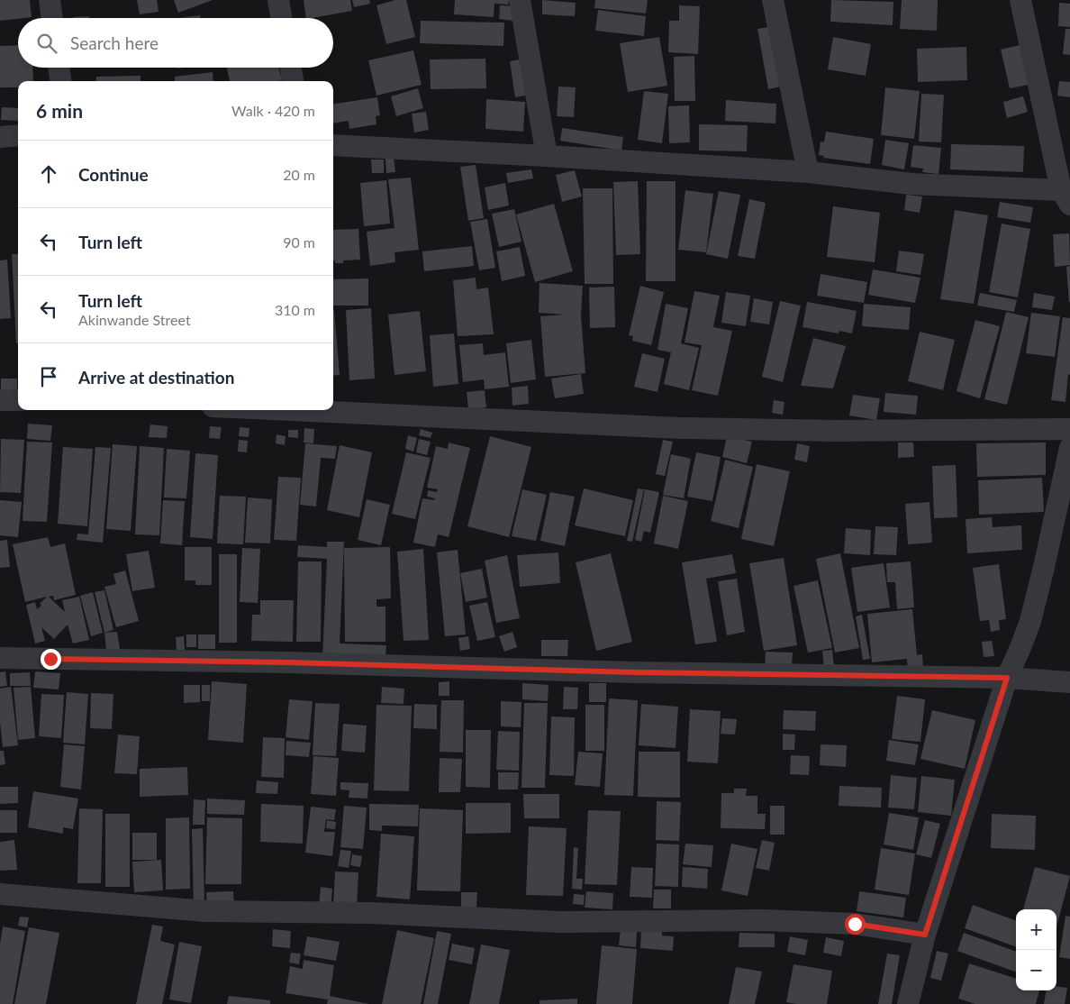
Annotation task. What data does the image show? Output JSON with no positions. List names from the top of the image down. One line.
{"page":{"search":"Search here","heading":["6 min","Walk · 420 m"],"list":[["Continue","20 m"],["Turn left","90 m"],["Turn left","Akinwande Street","310 m"],"Arrive at destination"],"map_buttons":["+","−"]}}
